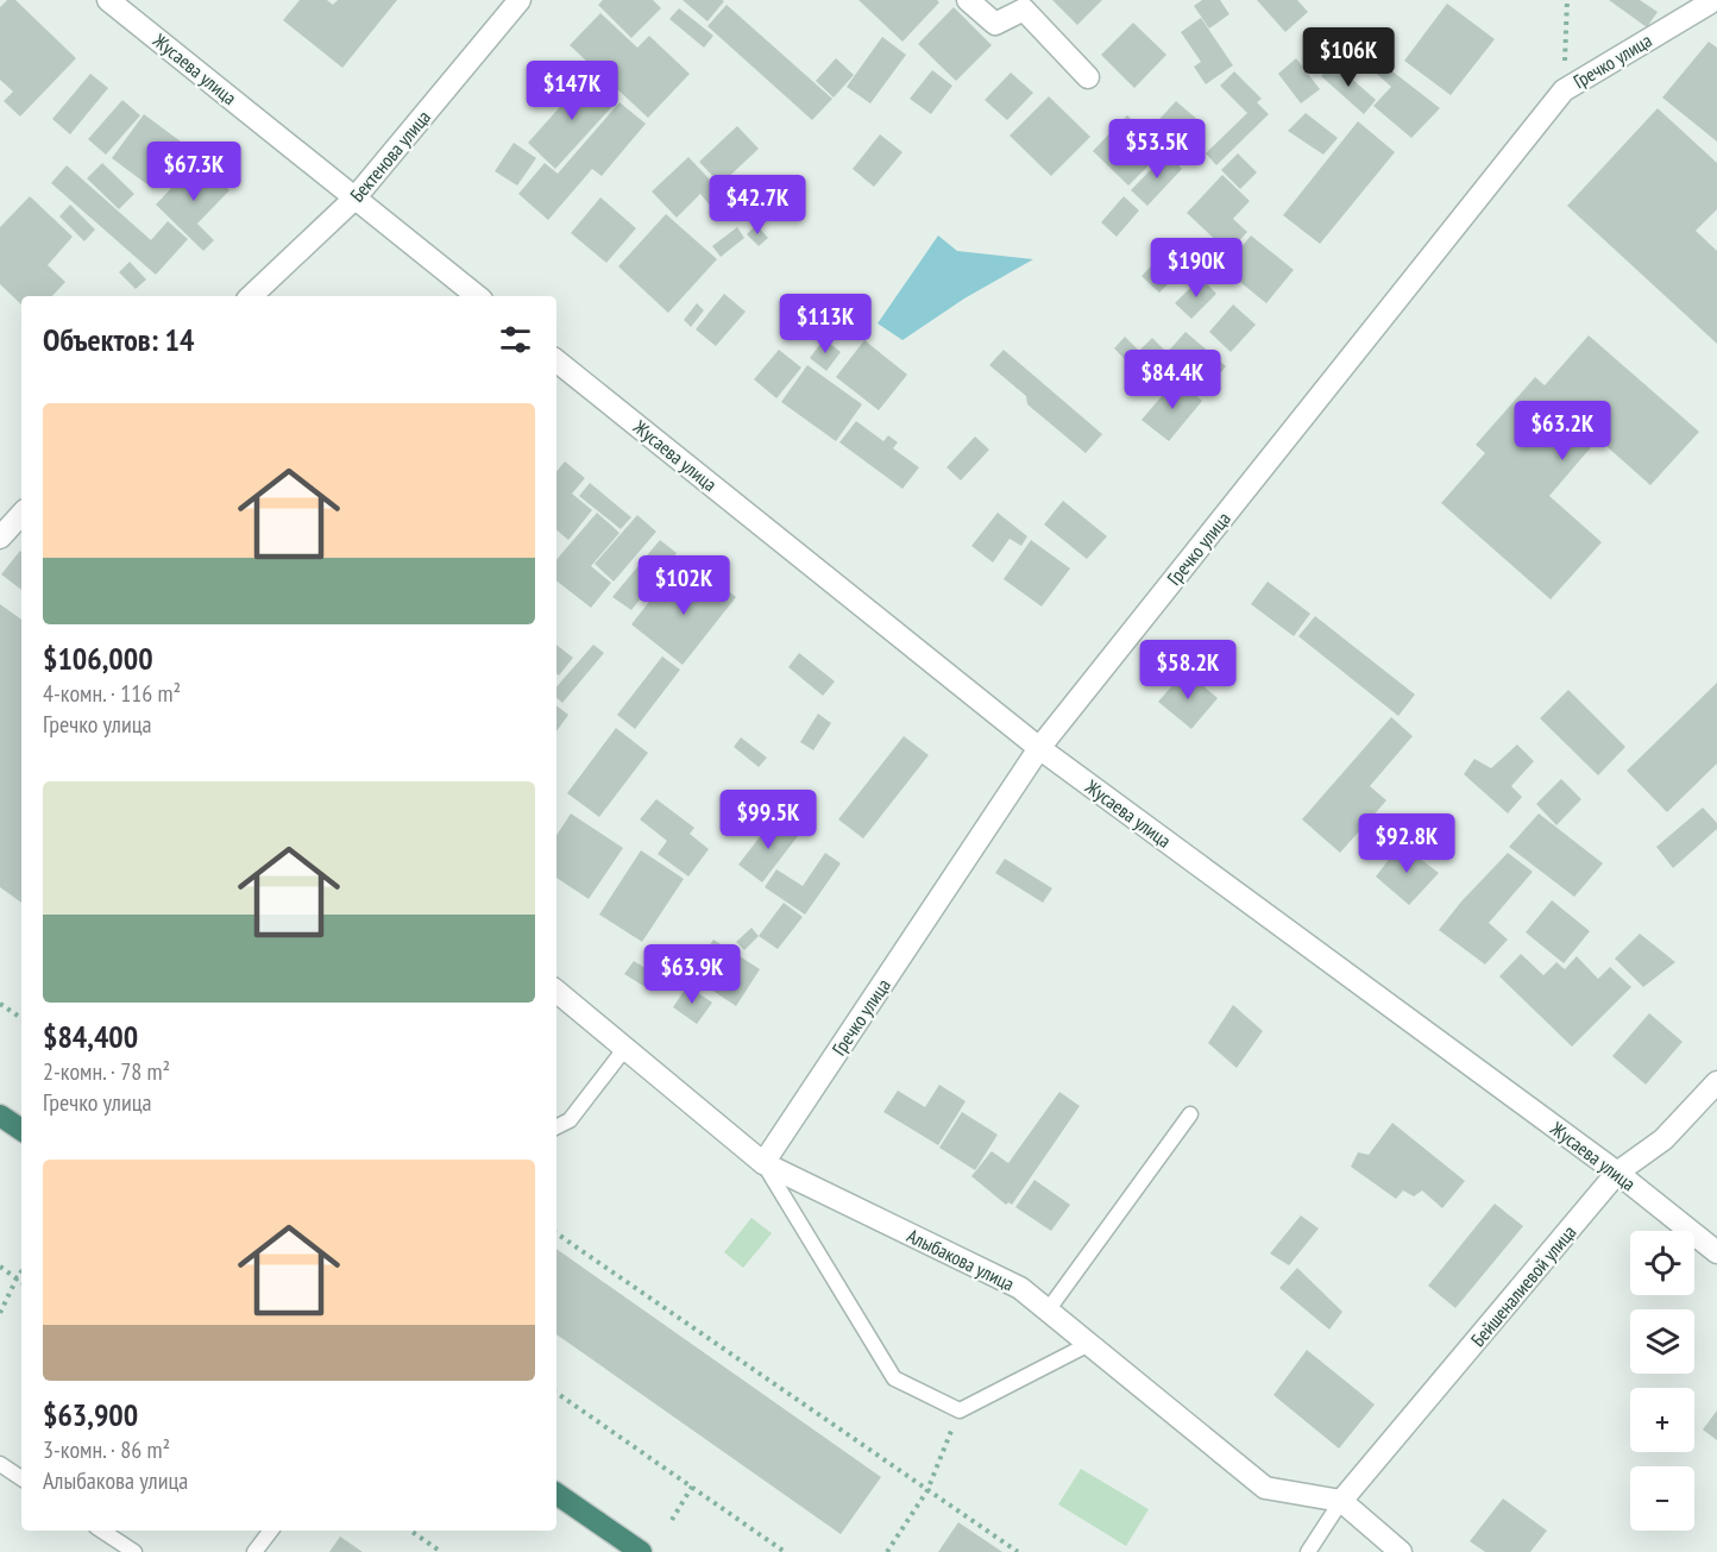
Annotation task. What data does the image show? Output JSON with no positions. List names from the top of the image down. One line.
{"streets":{"street":["Гречко улица","Жусаева улица","Бектенова улица","Алыбакова улица","Бейшеналиевой улица"]},"crossings":[["Гречко улица","Жусаева улица"],["Гречко улица","Алыбакова улица"],["Жусаева улица","Бектенова улица"],["Жусаева улица","Бейшеналиевой улица"],["Алыбакова улица","Бейшеналиевой улица"]],"page":{"price":["$106K","$147K","$53.5K","$67.3K","$42.7K","$190K","$113K","$84.4K","$63.2K","$102K","$58.2K","$99.5K","$92.8K","$63.9K"],"heading":"Объектов: 14","list":[{"name":"$106,000","note":"4-комн. · 116 m² · Гречко улица"},{"name":"$84,400","note":"2-комн. · 78 m² · Гречко улица"},{"name":"$63,900","note":"3-комн. · 86 m² · Алыбакова улица"}],"map_buttons":["+","−"]}}
